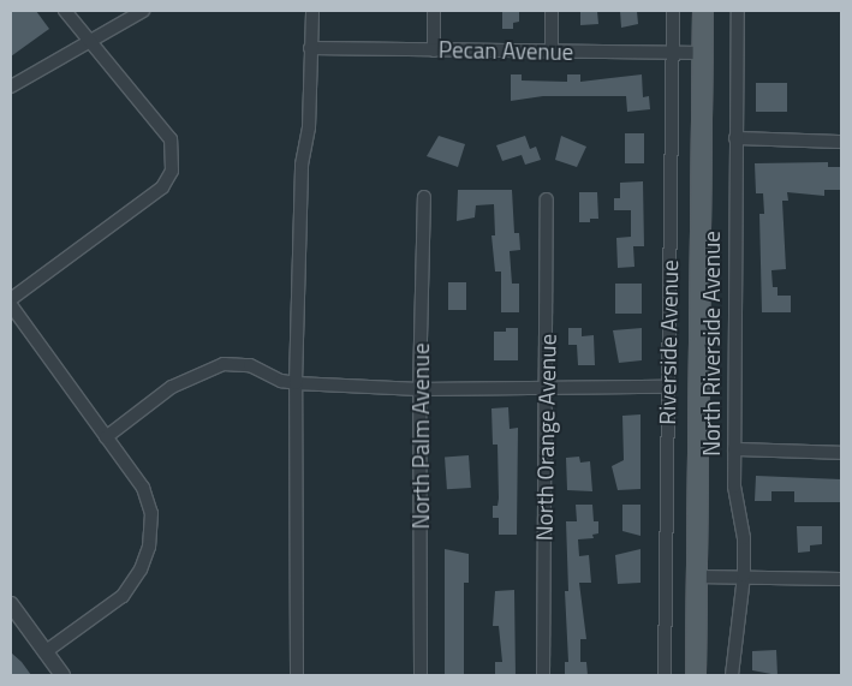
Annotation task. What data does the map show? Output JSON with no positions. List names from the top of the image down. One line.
{"streets":{"main road":["North Riverside Avenue"],"street":["Pecan Avenue","Riverside Avenue","North Palm Avenue","North Orange Avenue"]},"crossings":[["Pecan Avenue","Riverside Avenue"],["Pecan Avenue","North Riverside Avenue"]]}
